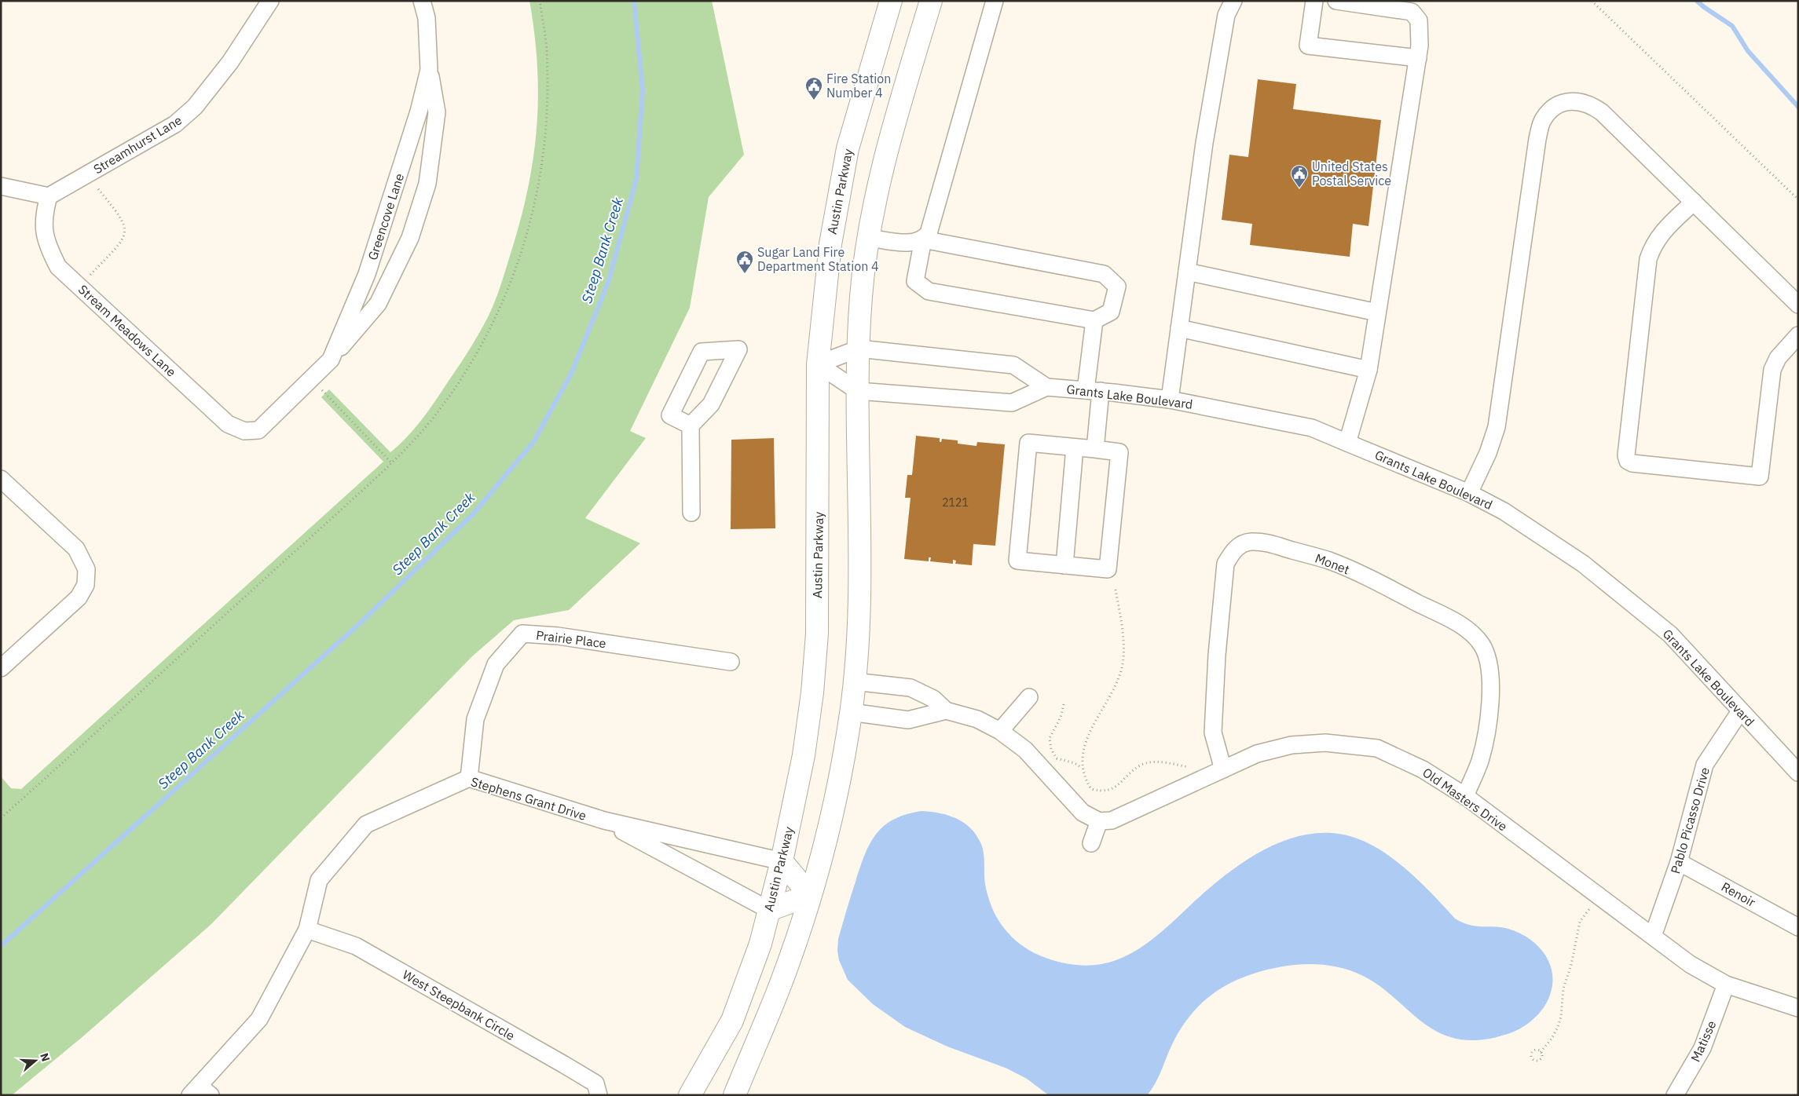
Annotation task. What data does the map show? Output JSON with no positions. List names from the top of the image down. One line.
{"streets":{"main road":["Austin Parkway"],"street":["Streamhurst Lane","Greencove Lane","Stream Meadows Lane","Grants Lake Boulevard","Monet","Prairie Place","Stephens Grant Drive","Old Masters Drive","Pablo Picasso Drive","Renoir","West Steepbank Circle","Matisse"]},"crossings":[["Streamhurst Lane","Stream Meadows Lane"],["Austin Parkway","Grants Lake Boulevard"],["Austin Parkway","Stephens Grant Drive"],["Greencove Lane","Stream Meadows Lane"],["Grants Lake Boulevard","Pablo Picasso Drive"],["Monet","Old Masters Drive"],["Prairie Place","Stephens Grant Drive"],["Stephens Grant Drive","West Steepbank Circle"],["Old Masters Drive","Pablo Picasso Drive"],["Old Masters Drive","Matisse"],["Pablo Picasso Drive","Renoir"]],"water":["Steep Bank Creek"],"places":{"public building":["Fire Station Number 4","United States Postal Service","Sugar Land Fire Department Station 4"]},"house_numbers":["2121"],"north":"right"}
